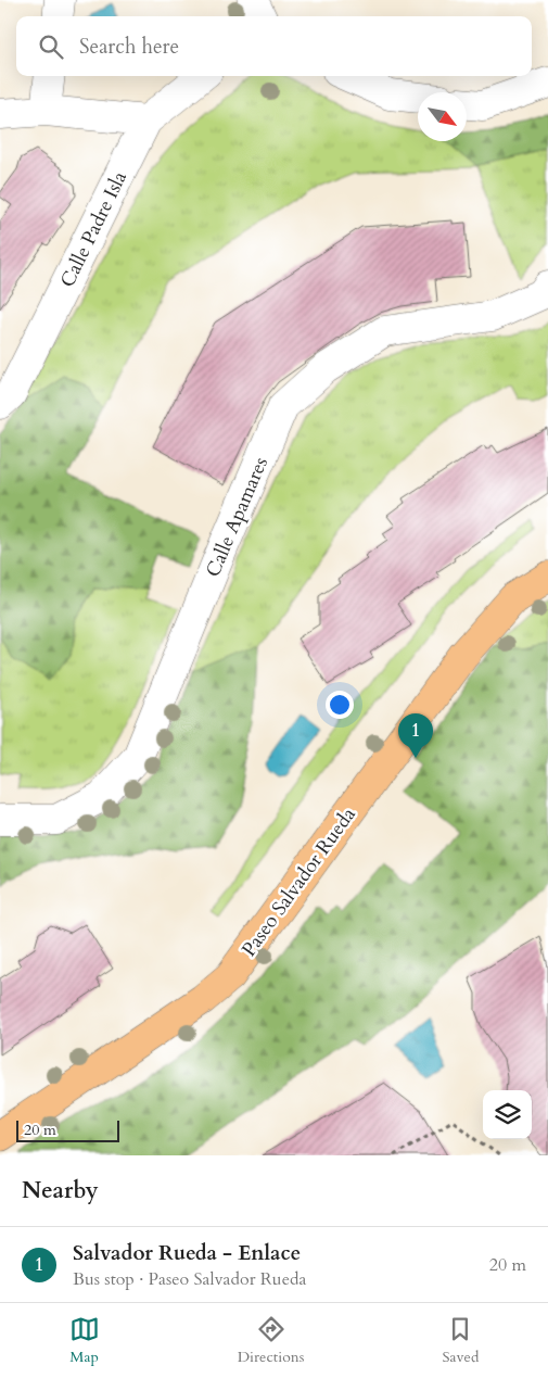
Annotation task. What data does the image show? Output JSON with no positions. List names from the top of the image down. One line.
{"streets":{"main road":["Paseo Salvador Rueda"],"street":["Calle Padre Isla","Calle Apamares"]},"scale_bar":"20 m","north":"bottom right","page":{"search":"Search here","pins":"1","scale":"20 m","heading":"Nearby","list":[{"mark":"1","name":"Salvador Rueda - Enlace","note":"Bus stop · Paseo Salvador Rueda","value":"20 m"}],"nav":["Map","Directions","Saved"]}}
